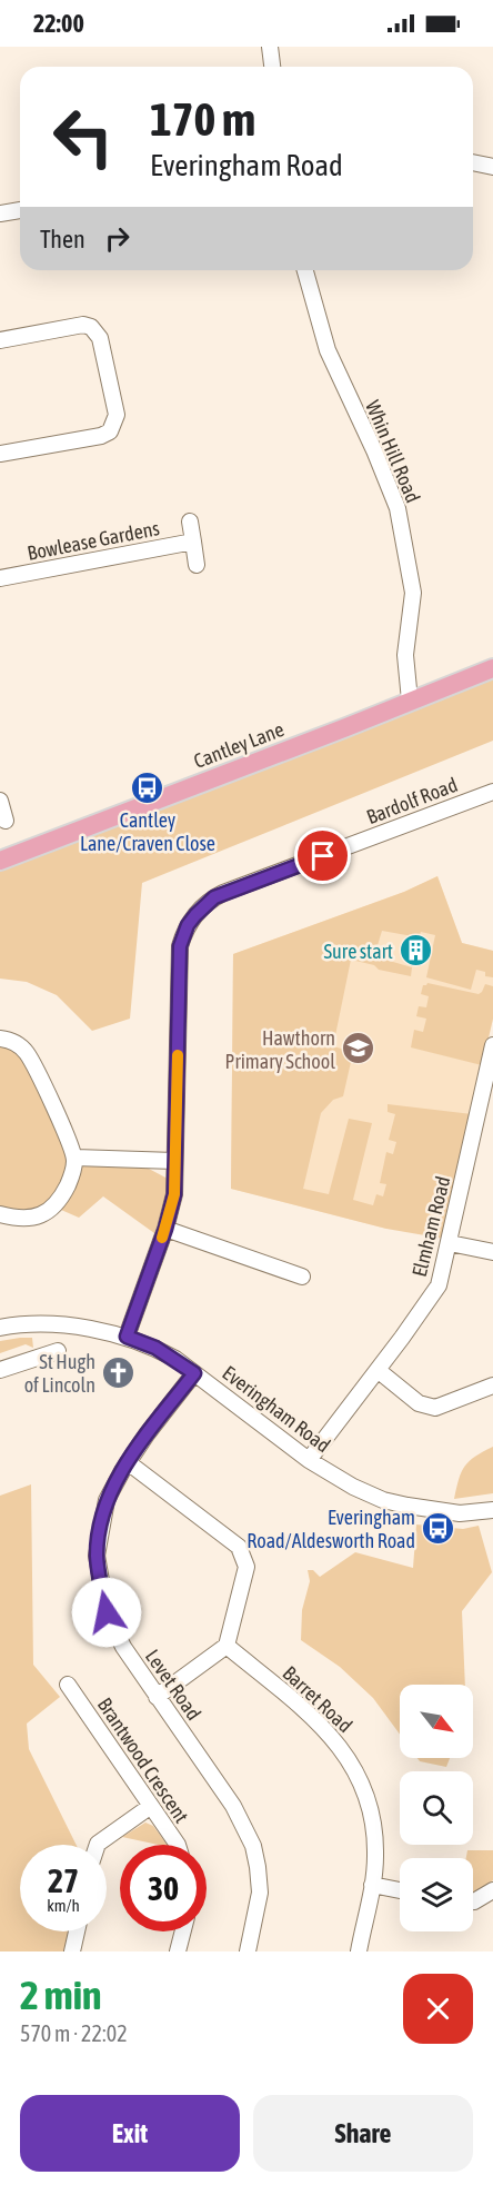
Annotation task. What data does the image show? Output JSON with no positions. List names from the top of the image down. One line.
{"streets":{"main road":["Cantley Lane"],"street":["Whin Hill Road","Bowlease Gardens","Bardolf Road","Elmham Road","Everingham Road","Levet Road","Barret Road","Brantwood Crescent"]},"crossings":[["Whin Hill Road","Cantley Lane"],["Bardolf Road","Everingham Road"],["Elmham Road","Everingham Road"],["Everingham Road","Levet Road"]],"places":{"bus stop":["Cantley Lane/Craven Close","Everingham Road/Aldesworth Road"],"building":["Sure start"],"school or university":["Hawthorn Primary School"],"church":["St Hugh of Lincoln"]},"north":"bottom right","page":{"status":"22:00","turn":["170 m","Everingham Road"],"then":"Then","speed":"27 km/h","limit":"30","heading":["2 min","570 m · 22:02"],"buttons":["Exit","Share"]}}
